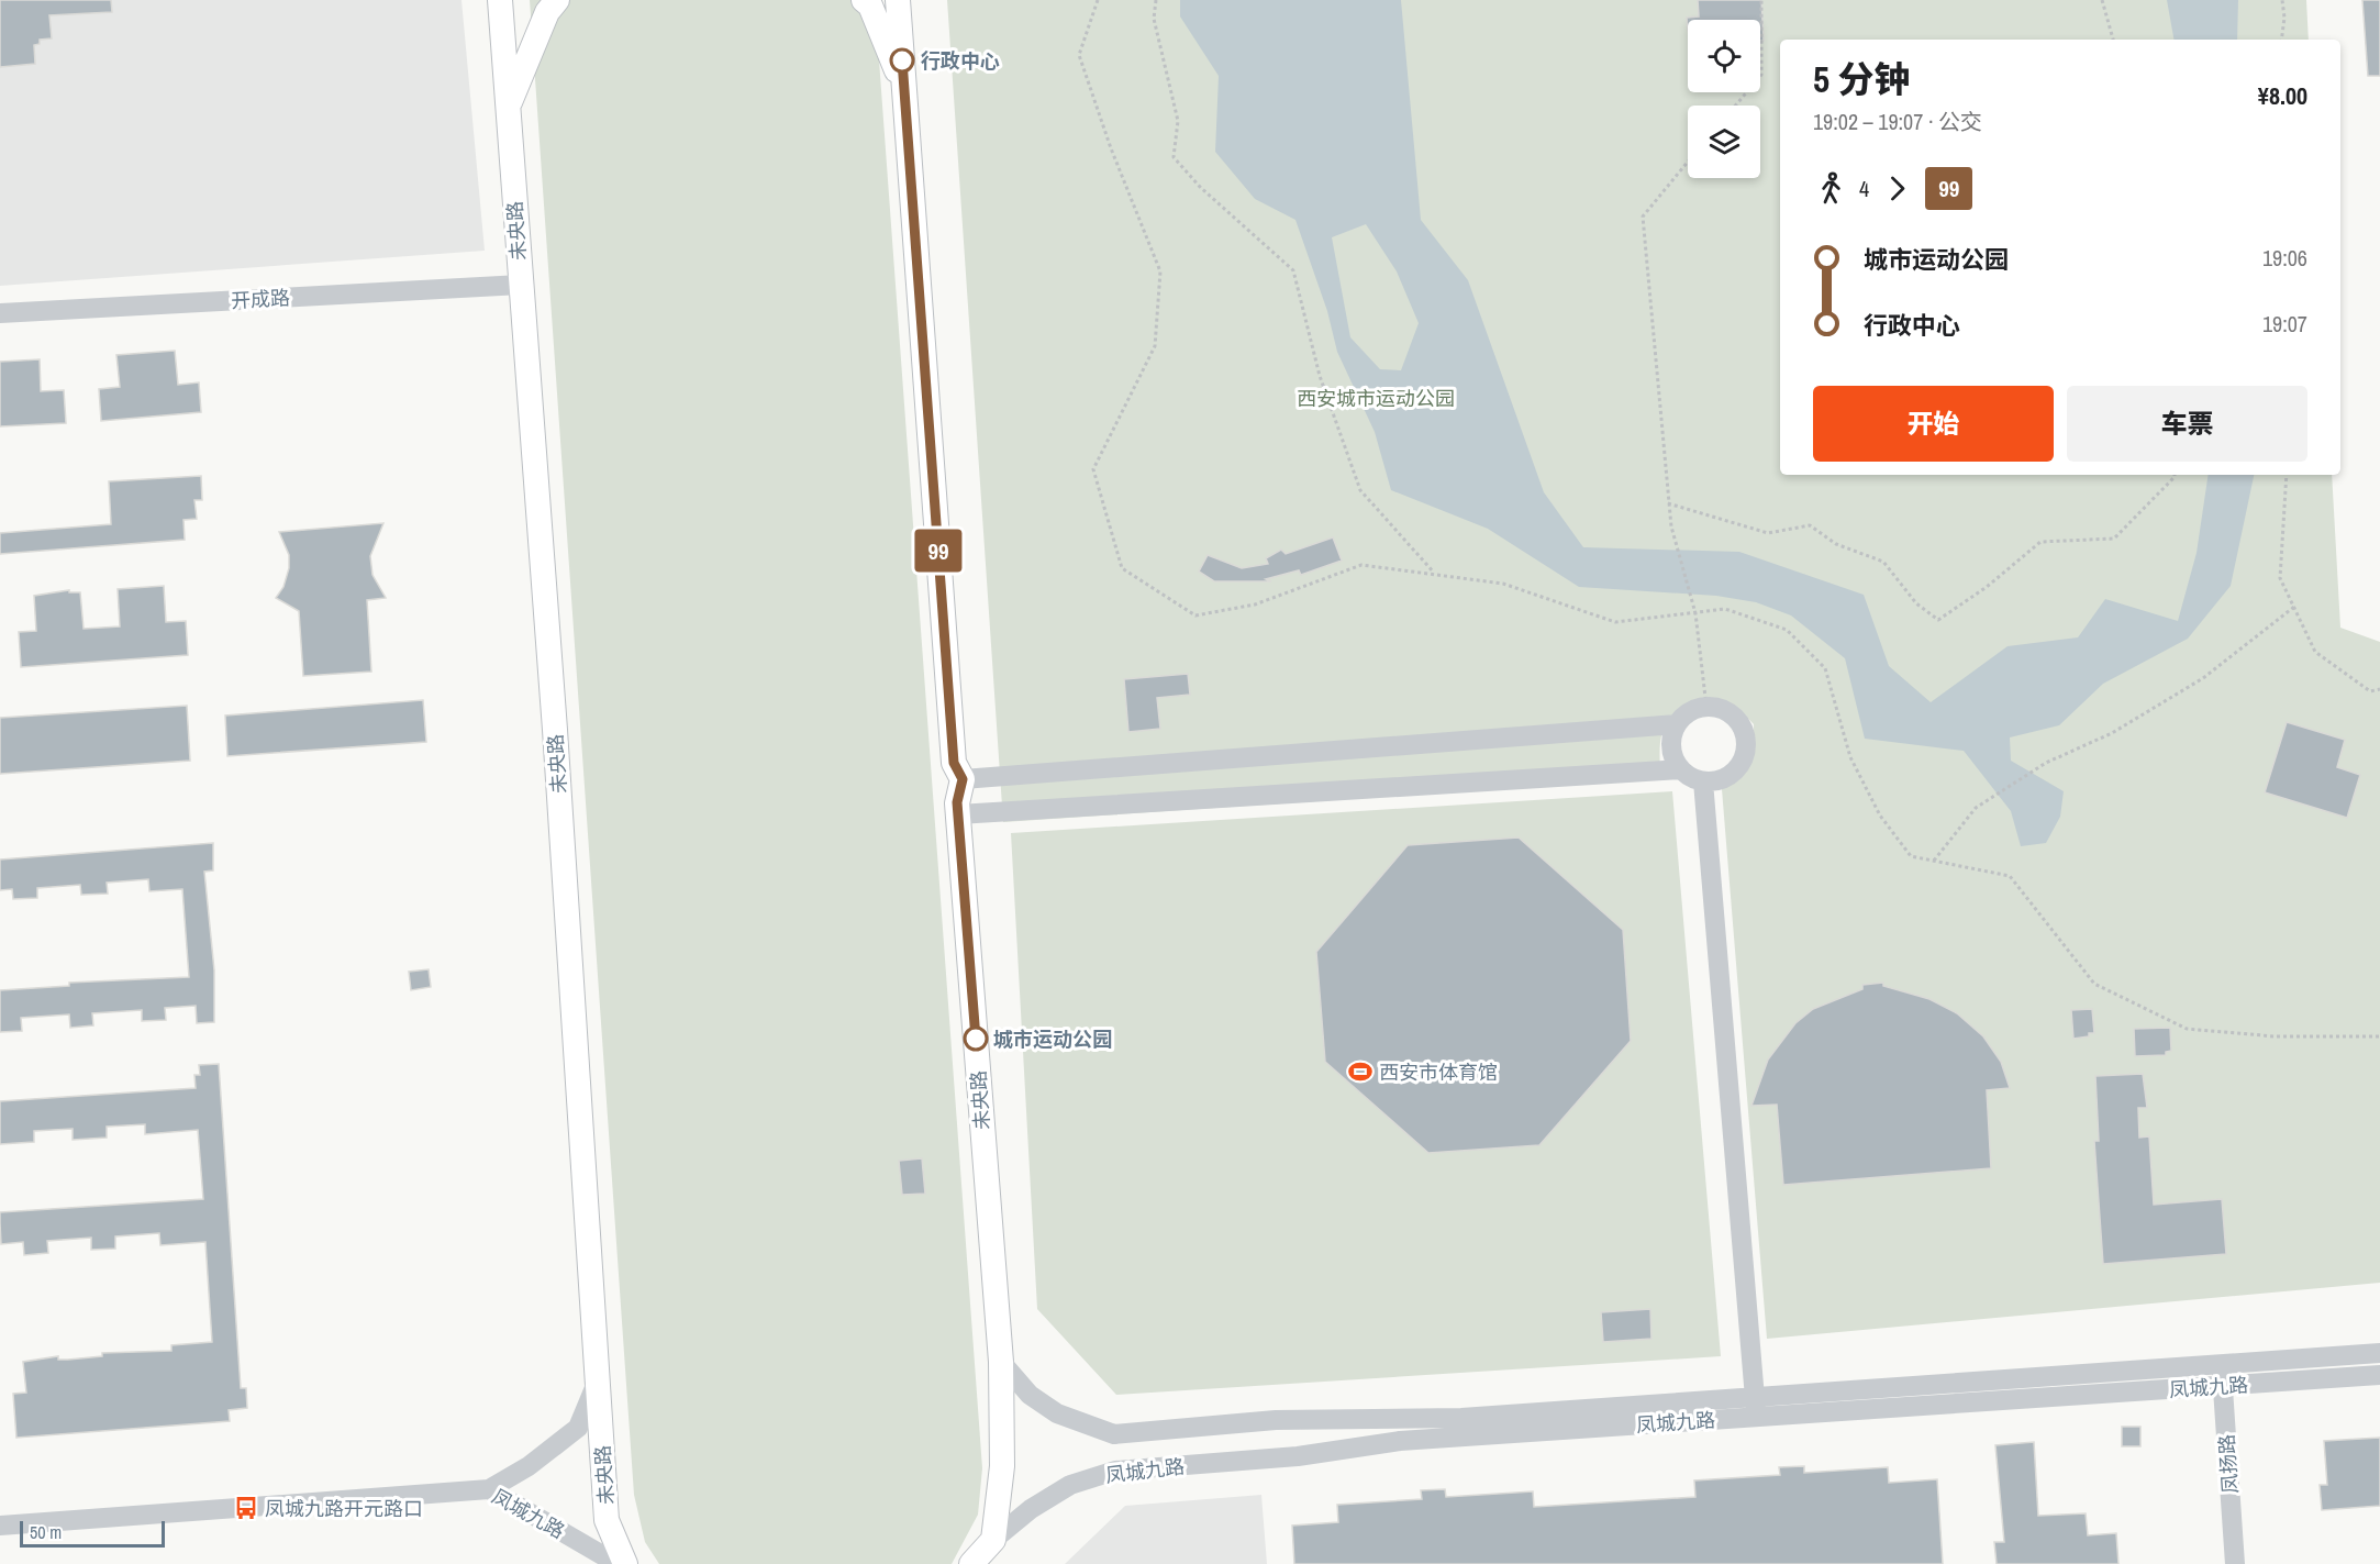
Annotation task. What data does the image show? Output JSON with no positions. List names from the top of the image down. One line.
{"streets":{"main road":["未央路"],"street":["开成路","凤城九路","凤扬路"]},"crossings":[["未央路","开成路"],["未央路","凤城九路"],["凤城九路","凤扬路"]],"parks":["西安城市运动公园"],"places":{"other":["行政中心","城市运动公园"],"sports":["西安市体育馆"],"bus stop":["凤城九路开元路口"]},"lines":["bus line 99"],"scale_bar":"50 m","page":{"on_map":"99","heading":["5 分钟","19:02 – 19:07 · 公交","¥8.00"],"legs":["4","99"],"list":[{"name":"城市运动公园","value":"19:06"},{"name":"行政中心","value":"19:07"}],"buttons":["开始","车票"],"scale":"50 m"}}
